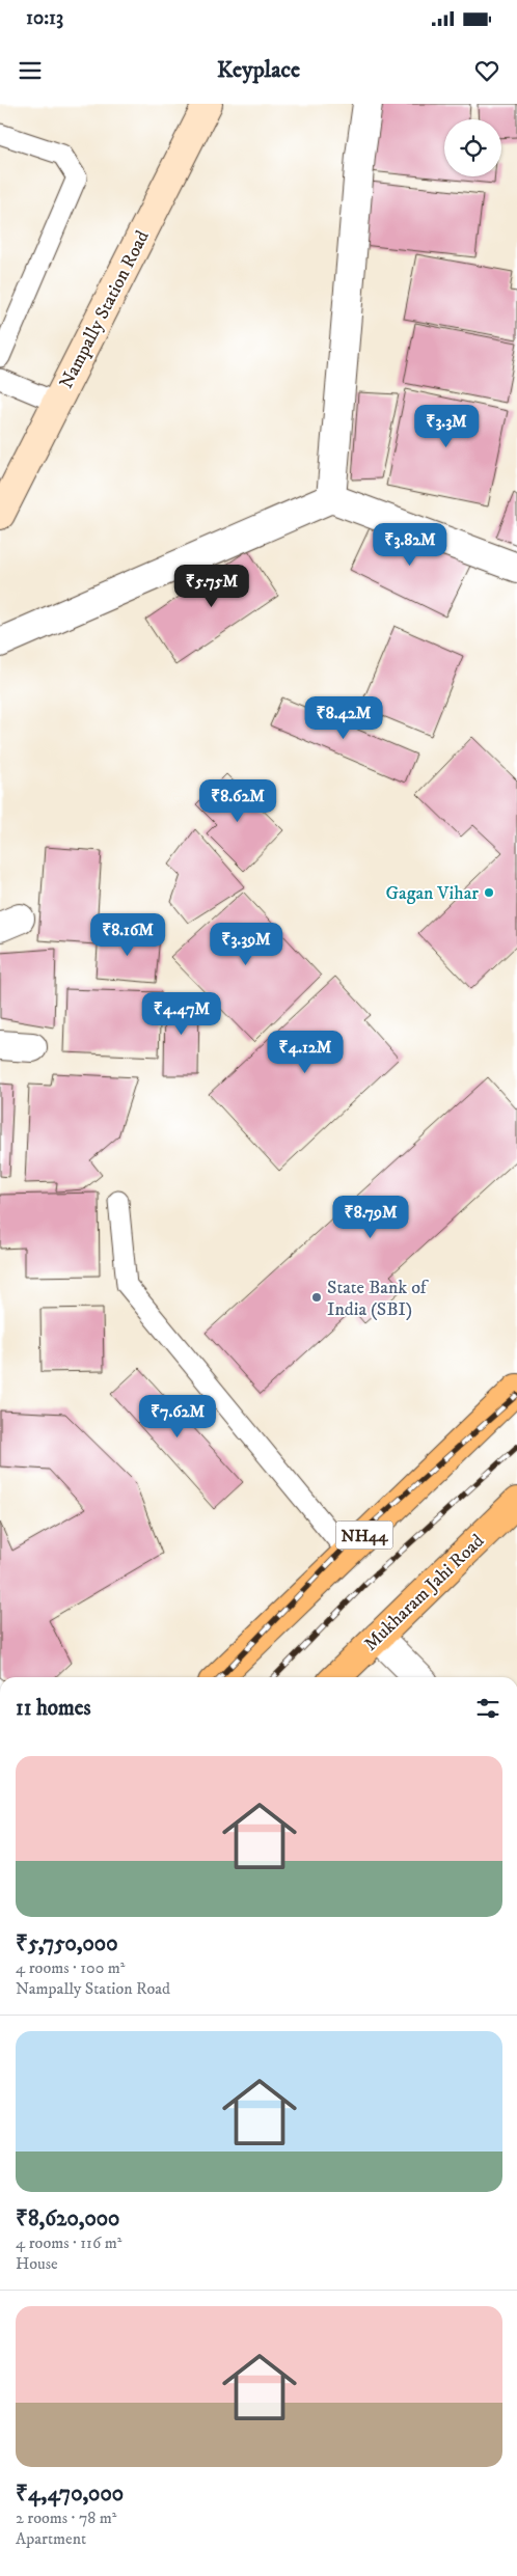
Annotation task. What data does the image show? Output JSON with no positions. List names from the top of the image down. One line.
{"streets":{"highway":["NH44","Mukharam Jahi Road"],"main road":["Nampally Station Road"]},"places":["Gagan Vihar","State Bank of India (SBI)"],"page":{"status":"10:13","header":"Keyplace","price":["₹3.3M","₹3.82M","₹5.75M","₹8.42M","₹8.62M","₹8.16M","₹3.39M","₹4.47M","₹4.12M","₹8.79M","₹7.62M"],"heading":"11 homes","list":[{"name":"₹5,750,000","note":"4 rooms · 100 m² · Nampally Station Road"},{"name":"₹8,620,000","note":"4 rooms · 116 m² · House"},{"name":"₹4,470,000","note":"2 rooms · 78 m² · Apartment"}]}}
